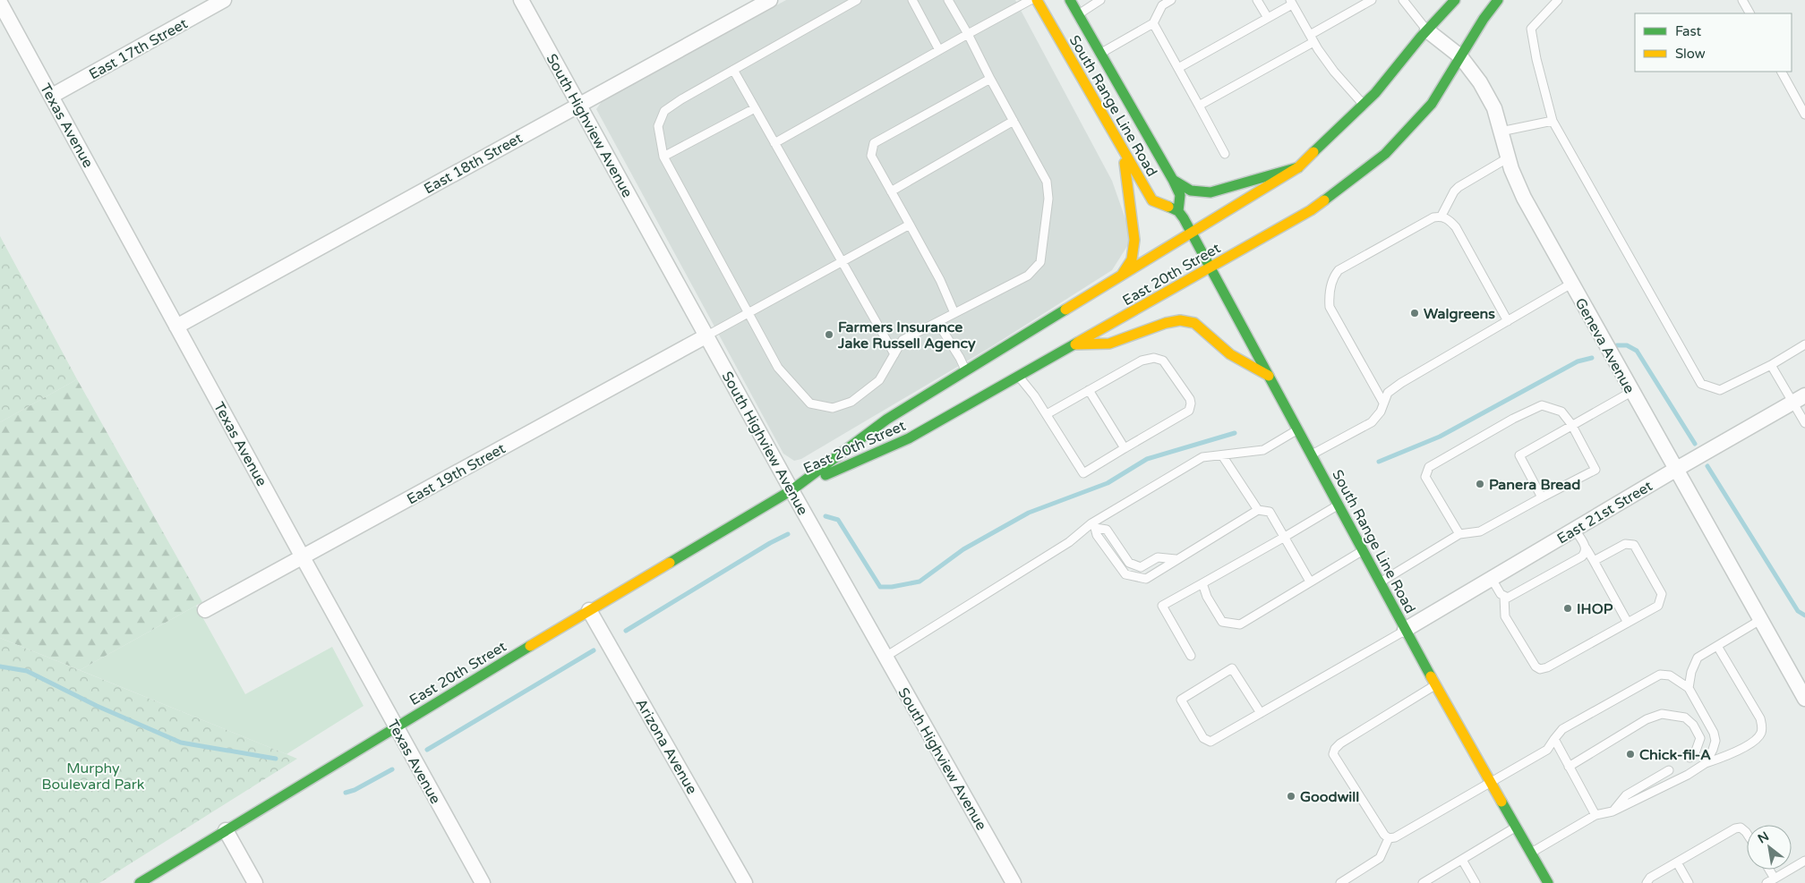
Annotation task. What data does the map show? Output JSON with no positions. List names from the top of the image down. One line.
{"streets":{"main road":["South Range Line Road","East 20th Street"],"street":["East 17th Street","Texas Avenue","South Highview Avenue","East 18th Street","Geneva Avenue","East 19th Street","East 21st Street","Arizona Avenue"]},"crossings":[["East 17th Street","Texas Avenue"],["South Range Line Road","East 20th Street"],["South Range Line Road","East 21st Street"],["Texas Avenue","East 18th Street"],["Texas Avenue","East 20th Street"],["Texas Avenue","East 19th Street"],["South Highview Avenue","East 18th Street"],["South Highview Avenue","East 20th Street"],["South Highview Avenue","East 19th Street"],["East 20th Street","Geneva Avenue"],["East 20th Street","Arizona Avenue"],["Geneva Avenue","East 21st Street"]],"parks":["Murphy Boulevard Park"],"places":["Walgreens","Farmers Insurance Jake Russell Agency","Panera Bread","IHOP","Chick-fil-A","Goodwill"],"legend":["Fast","Slow"],"north":"top left"}
